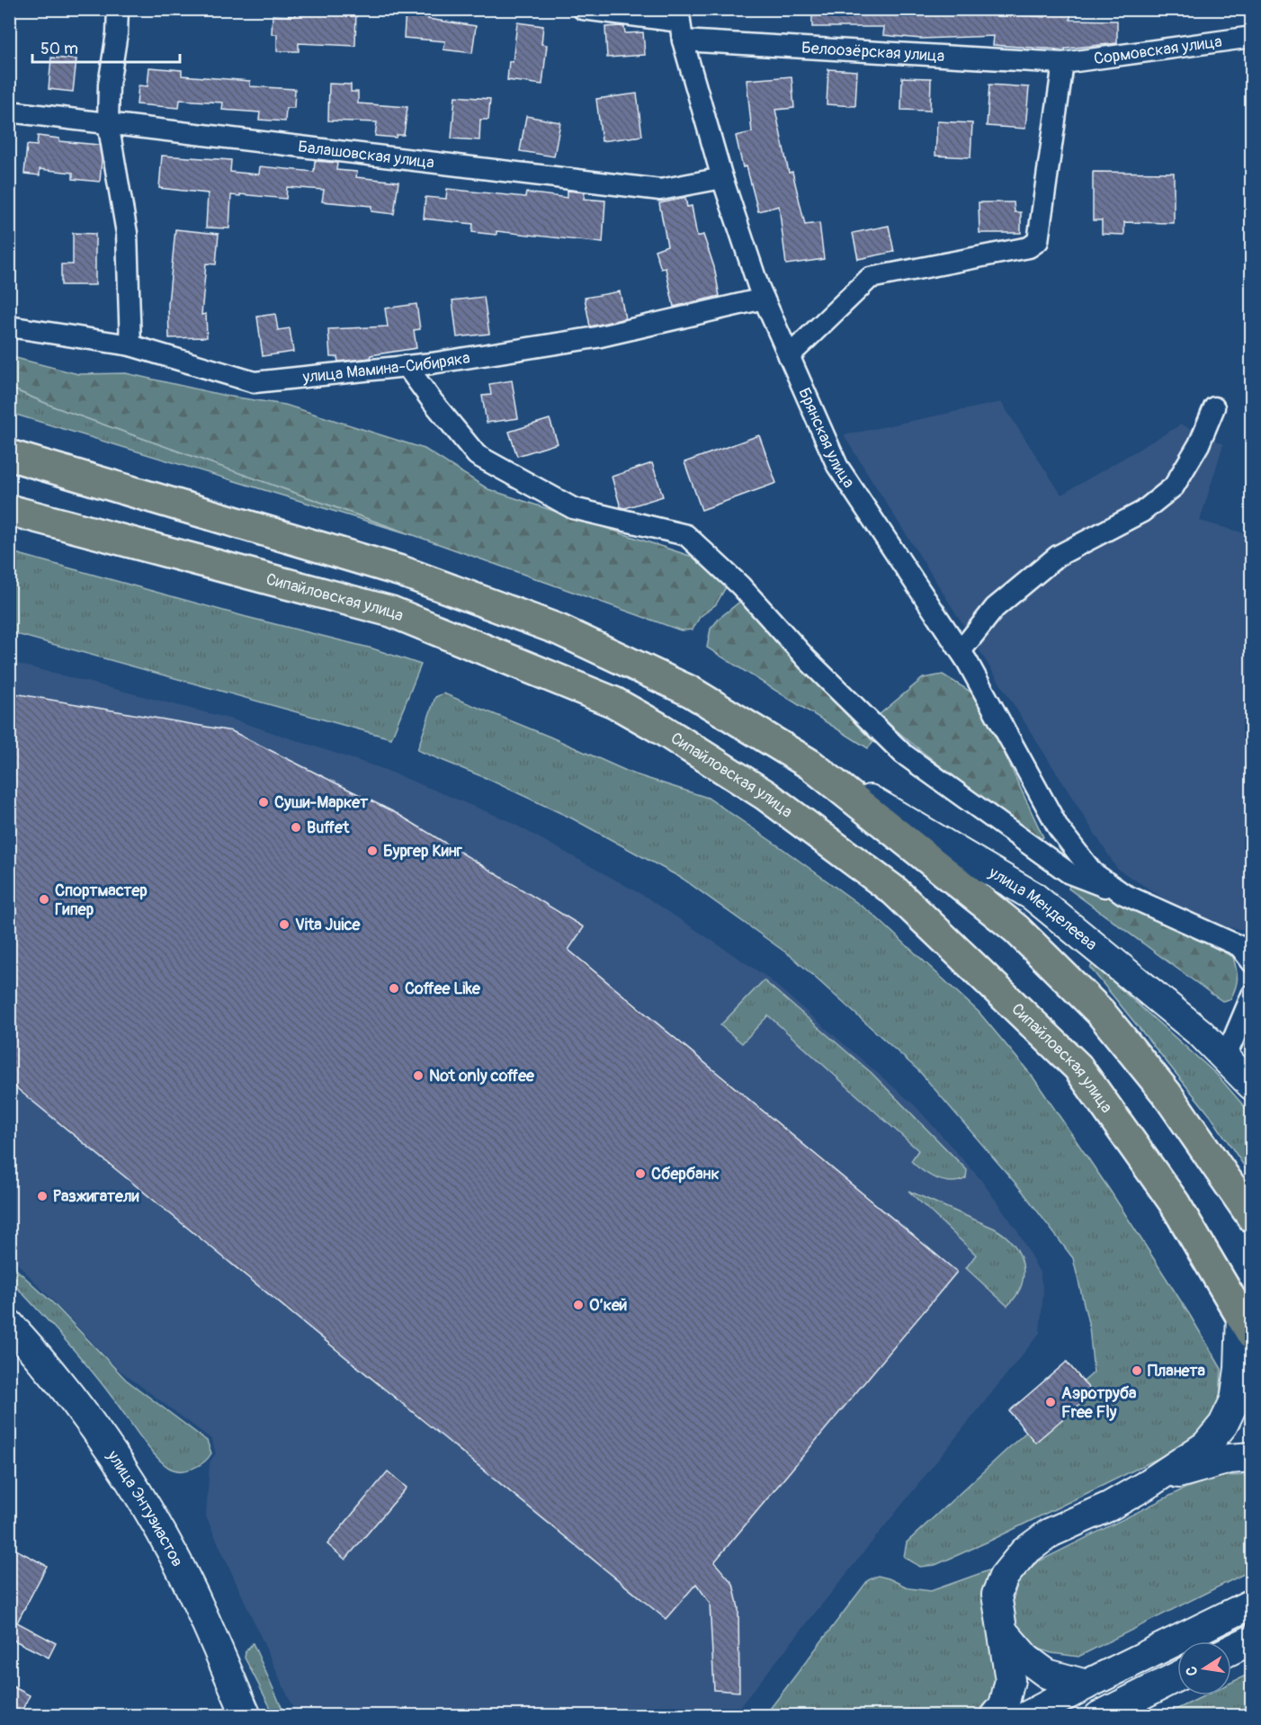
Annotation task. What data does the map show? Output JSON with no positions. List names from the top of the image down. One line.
{"streets":{"main road":["Сипайловская улица","улица Менделеева","улица Энтузиастов"],"street":["Сормовская улица","Белоозёрская улица","Балашовская улица","улица Мамина-Сибиряка","Брянская улица"]},"crossings":[["Сормовская улица","Белоозёрская улица"],["Белоозёрская улица","Брянская улица"],["Балашовская улица","Брянская улица"],["улица Мамина-Сибиряка","Брянская улица"]],"places":["Суши-Маркет","Buffet","Бургер Кинг","Спортмастер Гипер","Vita Juice","Coffee Like","Not only coffee","Сбербанк","Разжигатели","О’кей","Планета","Аэротруба Free Fly"],"scale_bar":"50 m","north":"left"}
